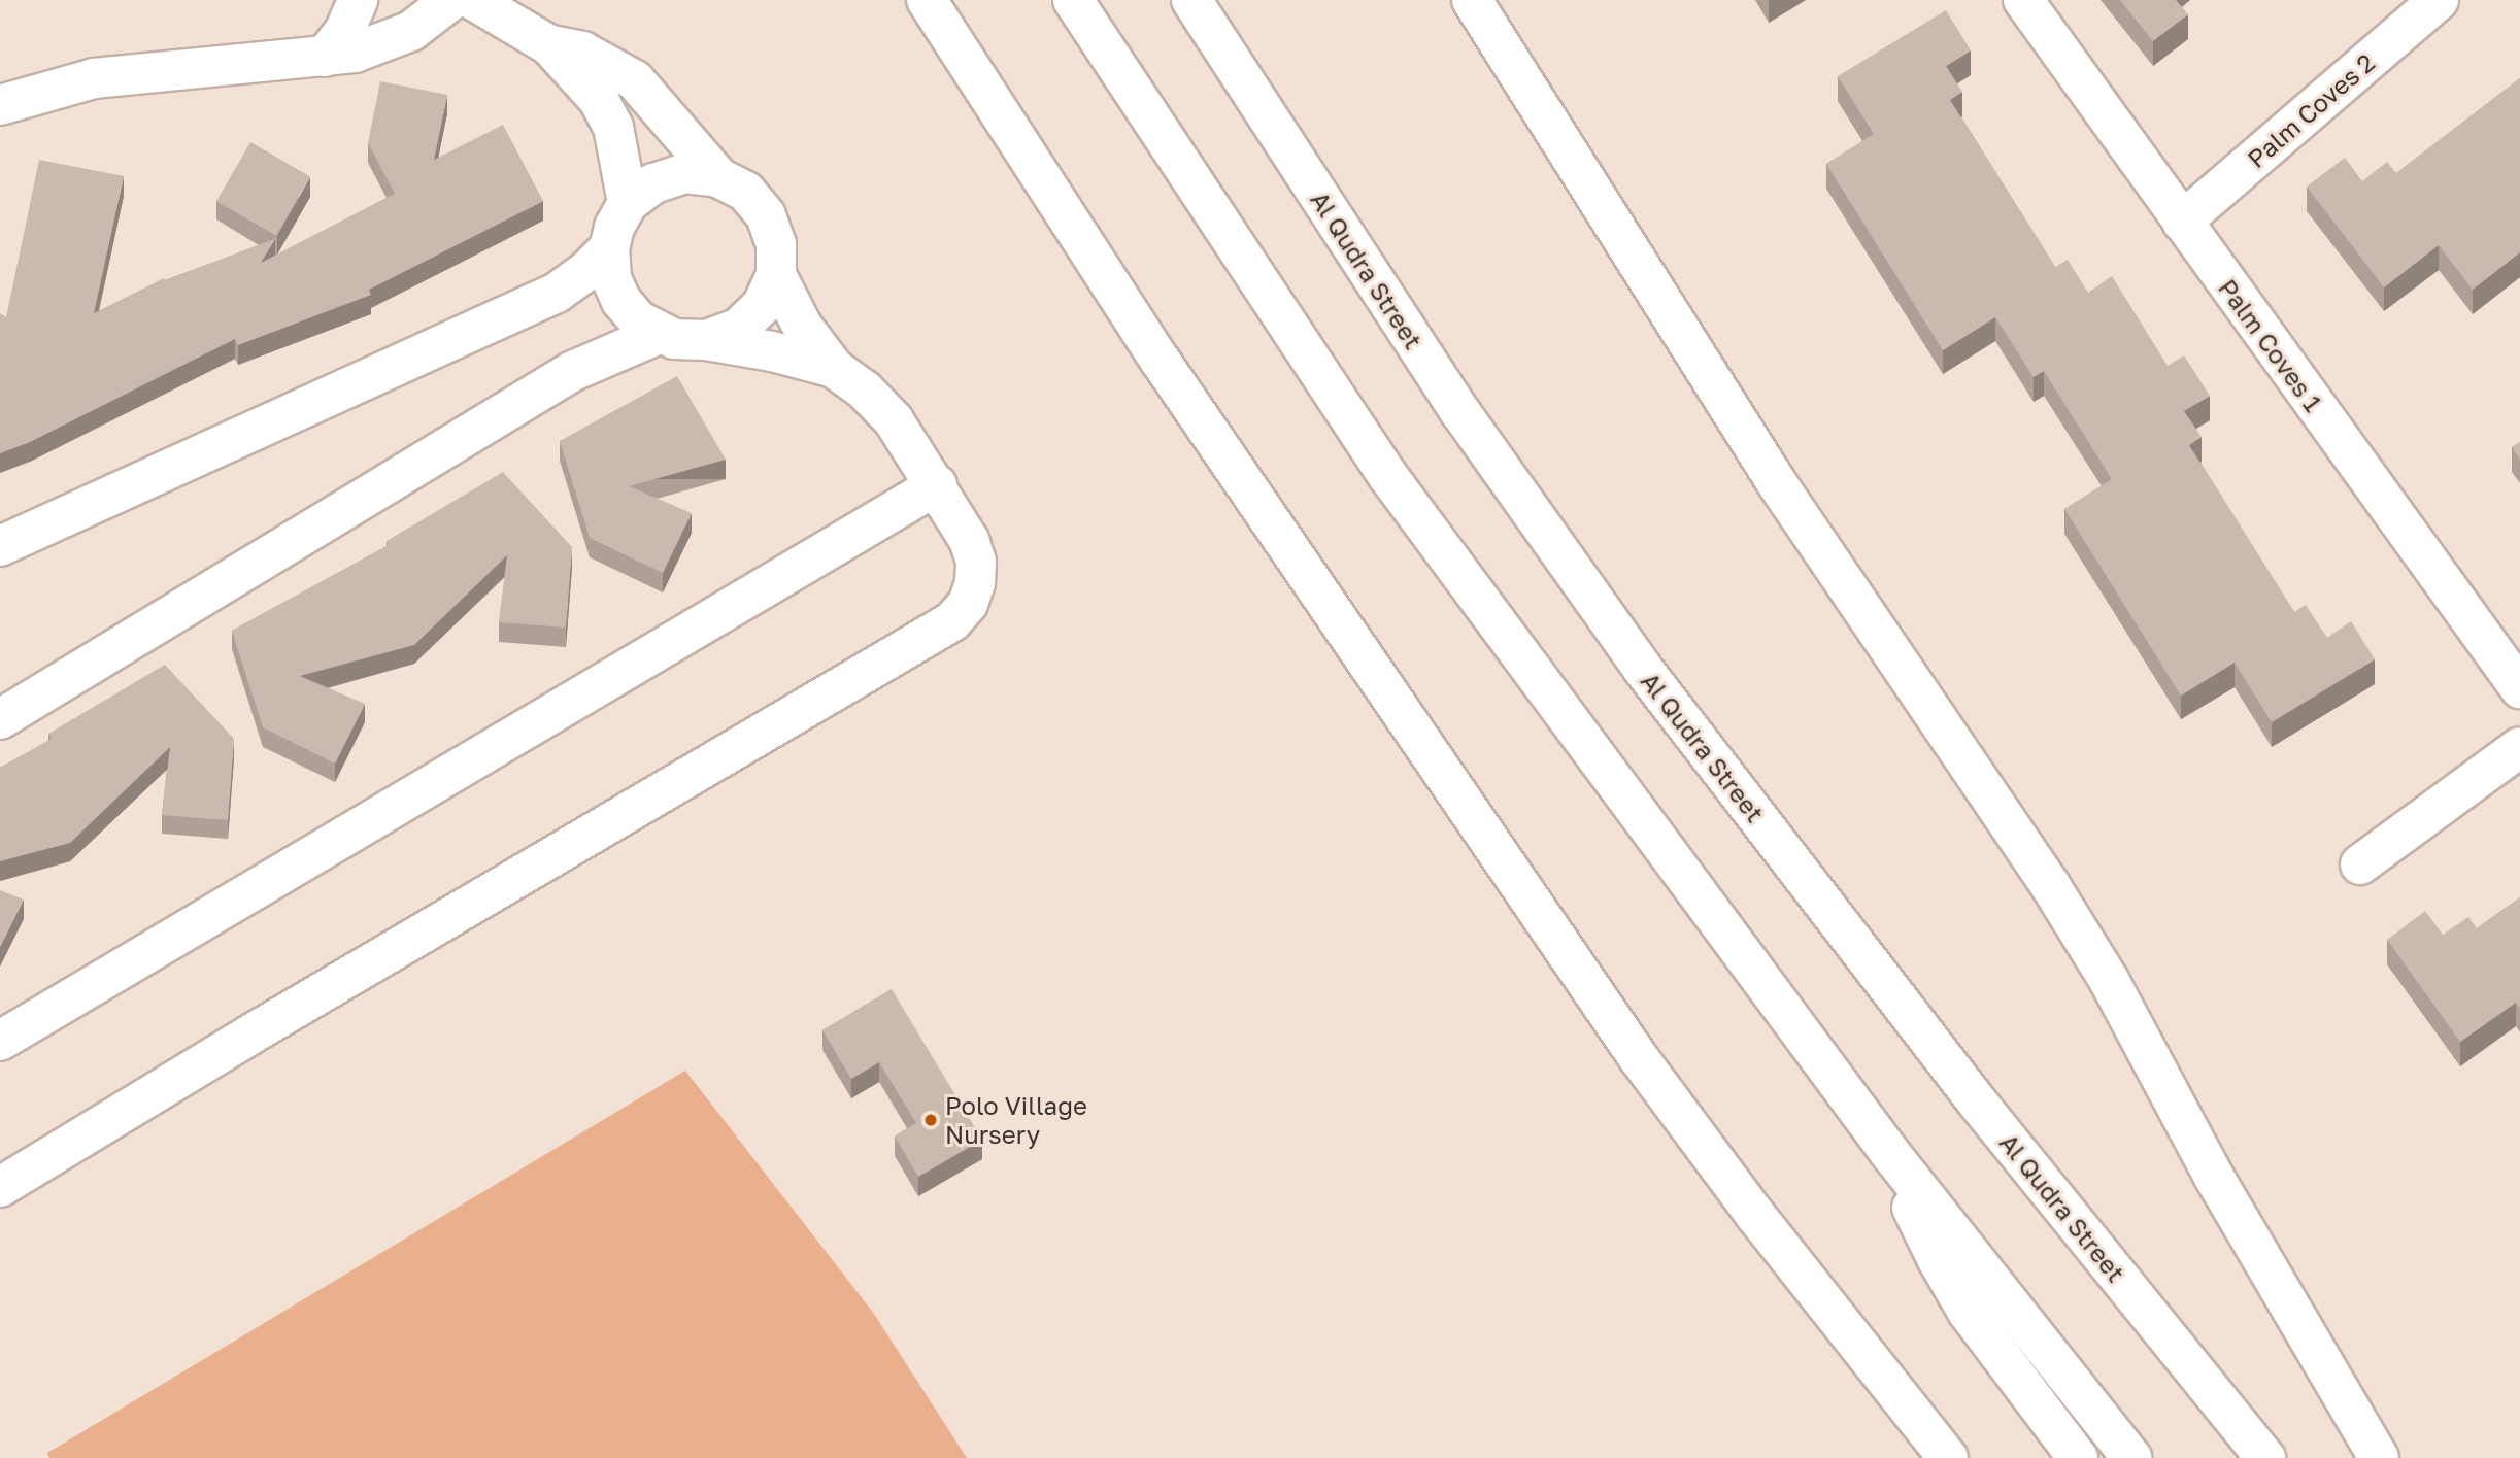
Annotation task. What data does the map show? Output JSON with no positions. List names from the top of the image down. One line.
{"streets":{"main road":["Palm Coves 2","Al Qudra Street","Palm Coves 1"]},"crossings":[["Palm Coves 2","Palm Coves 1"]],"places":["Polo Village Nursery"]}
